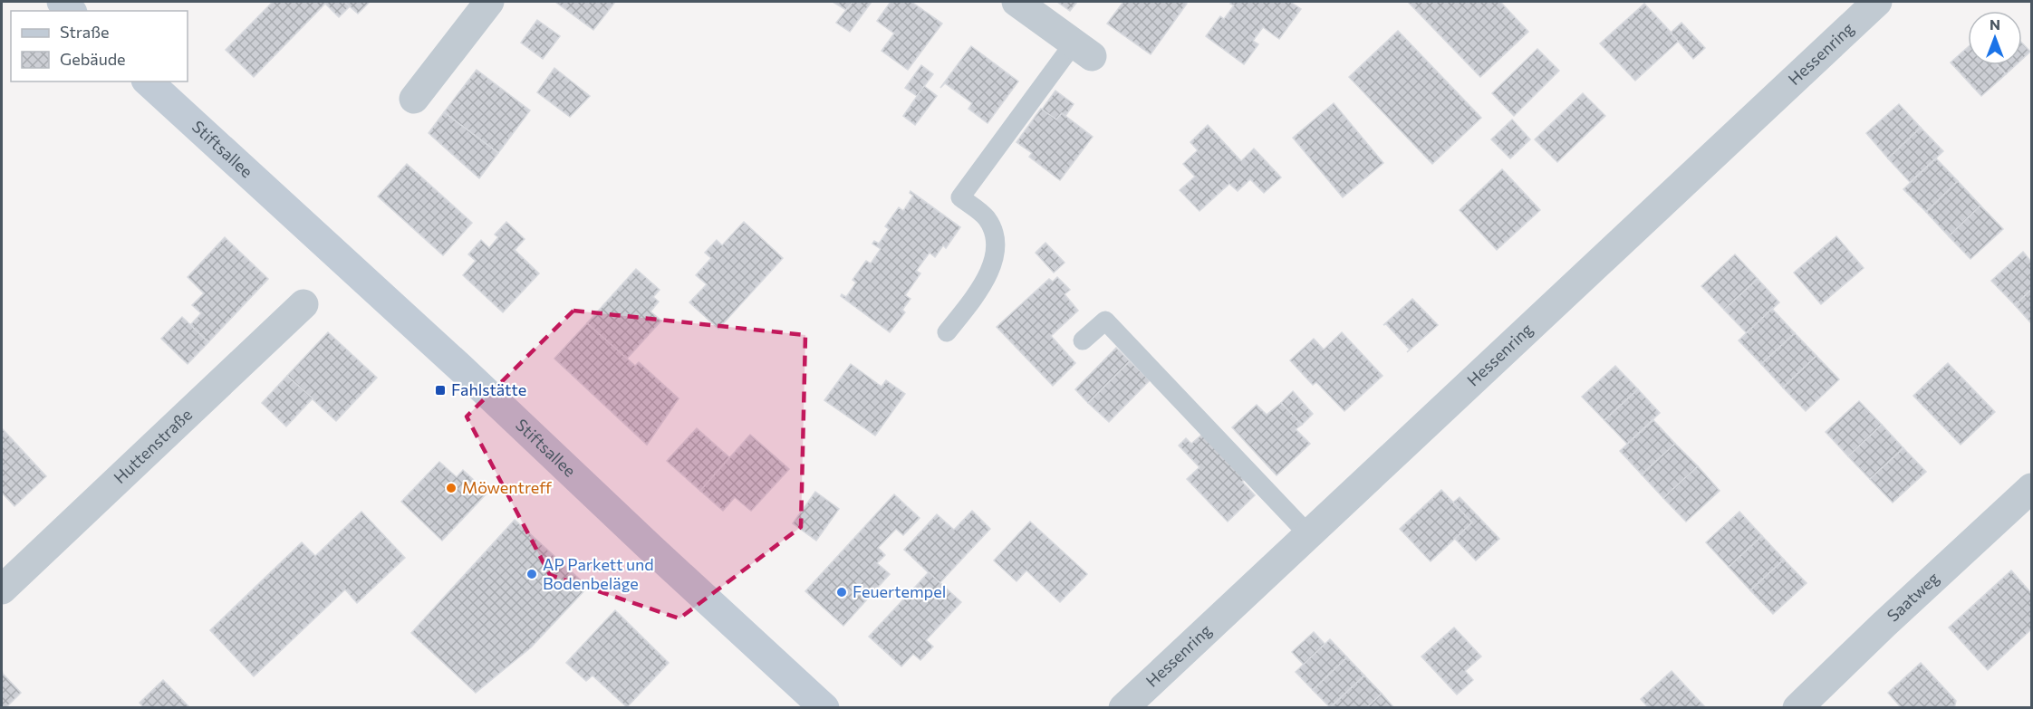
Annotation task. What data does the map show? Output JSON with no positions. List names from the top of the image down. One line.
{"streets":{"main road":["Stiftsallee"],"street":["Hessenring","Huttenstraße","Saatweg"]},"places":{"transit":["Fahlstätte"],"other":["Möwentreff","AP Parkett und Bodenbeläge","Feuertempel"]},"legend":["Straße","Gebäude"],"north":"top"}
